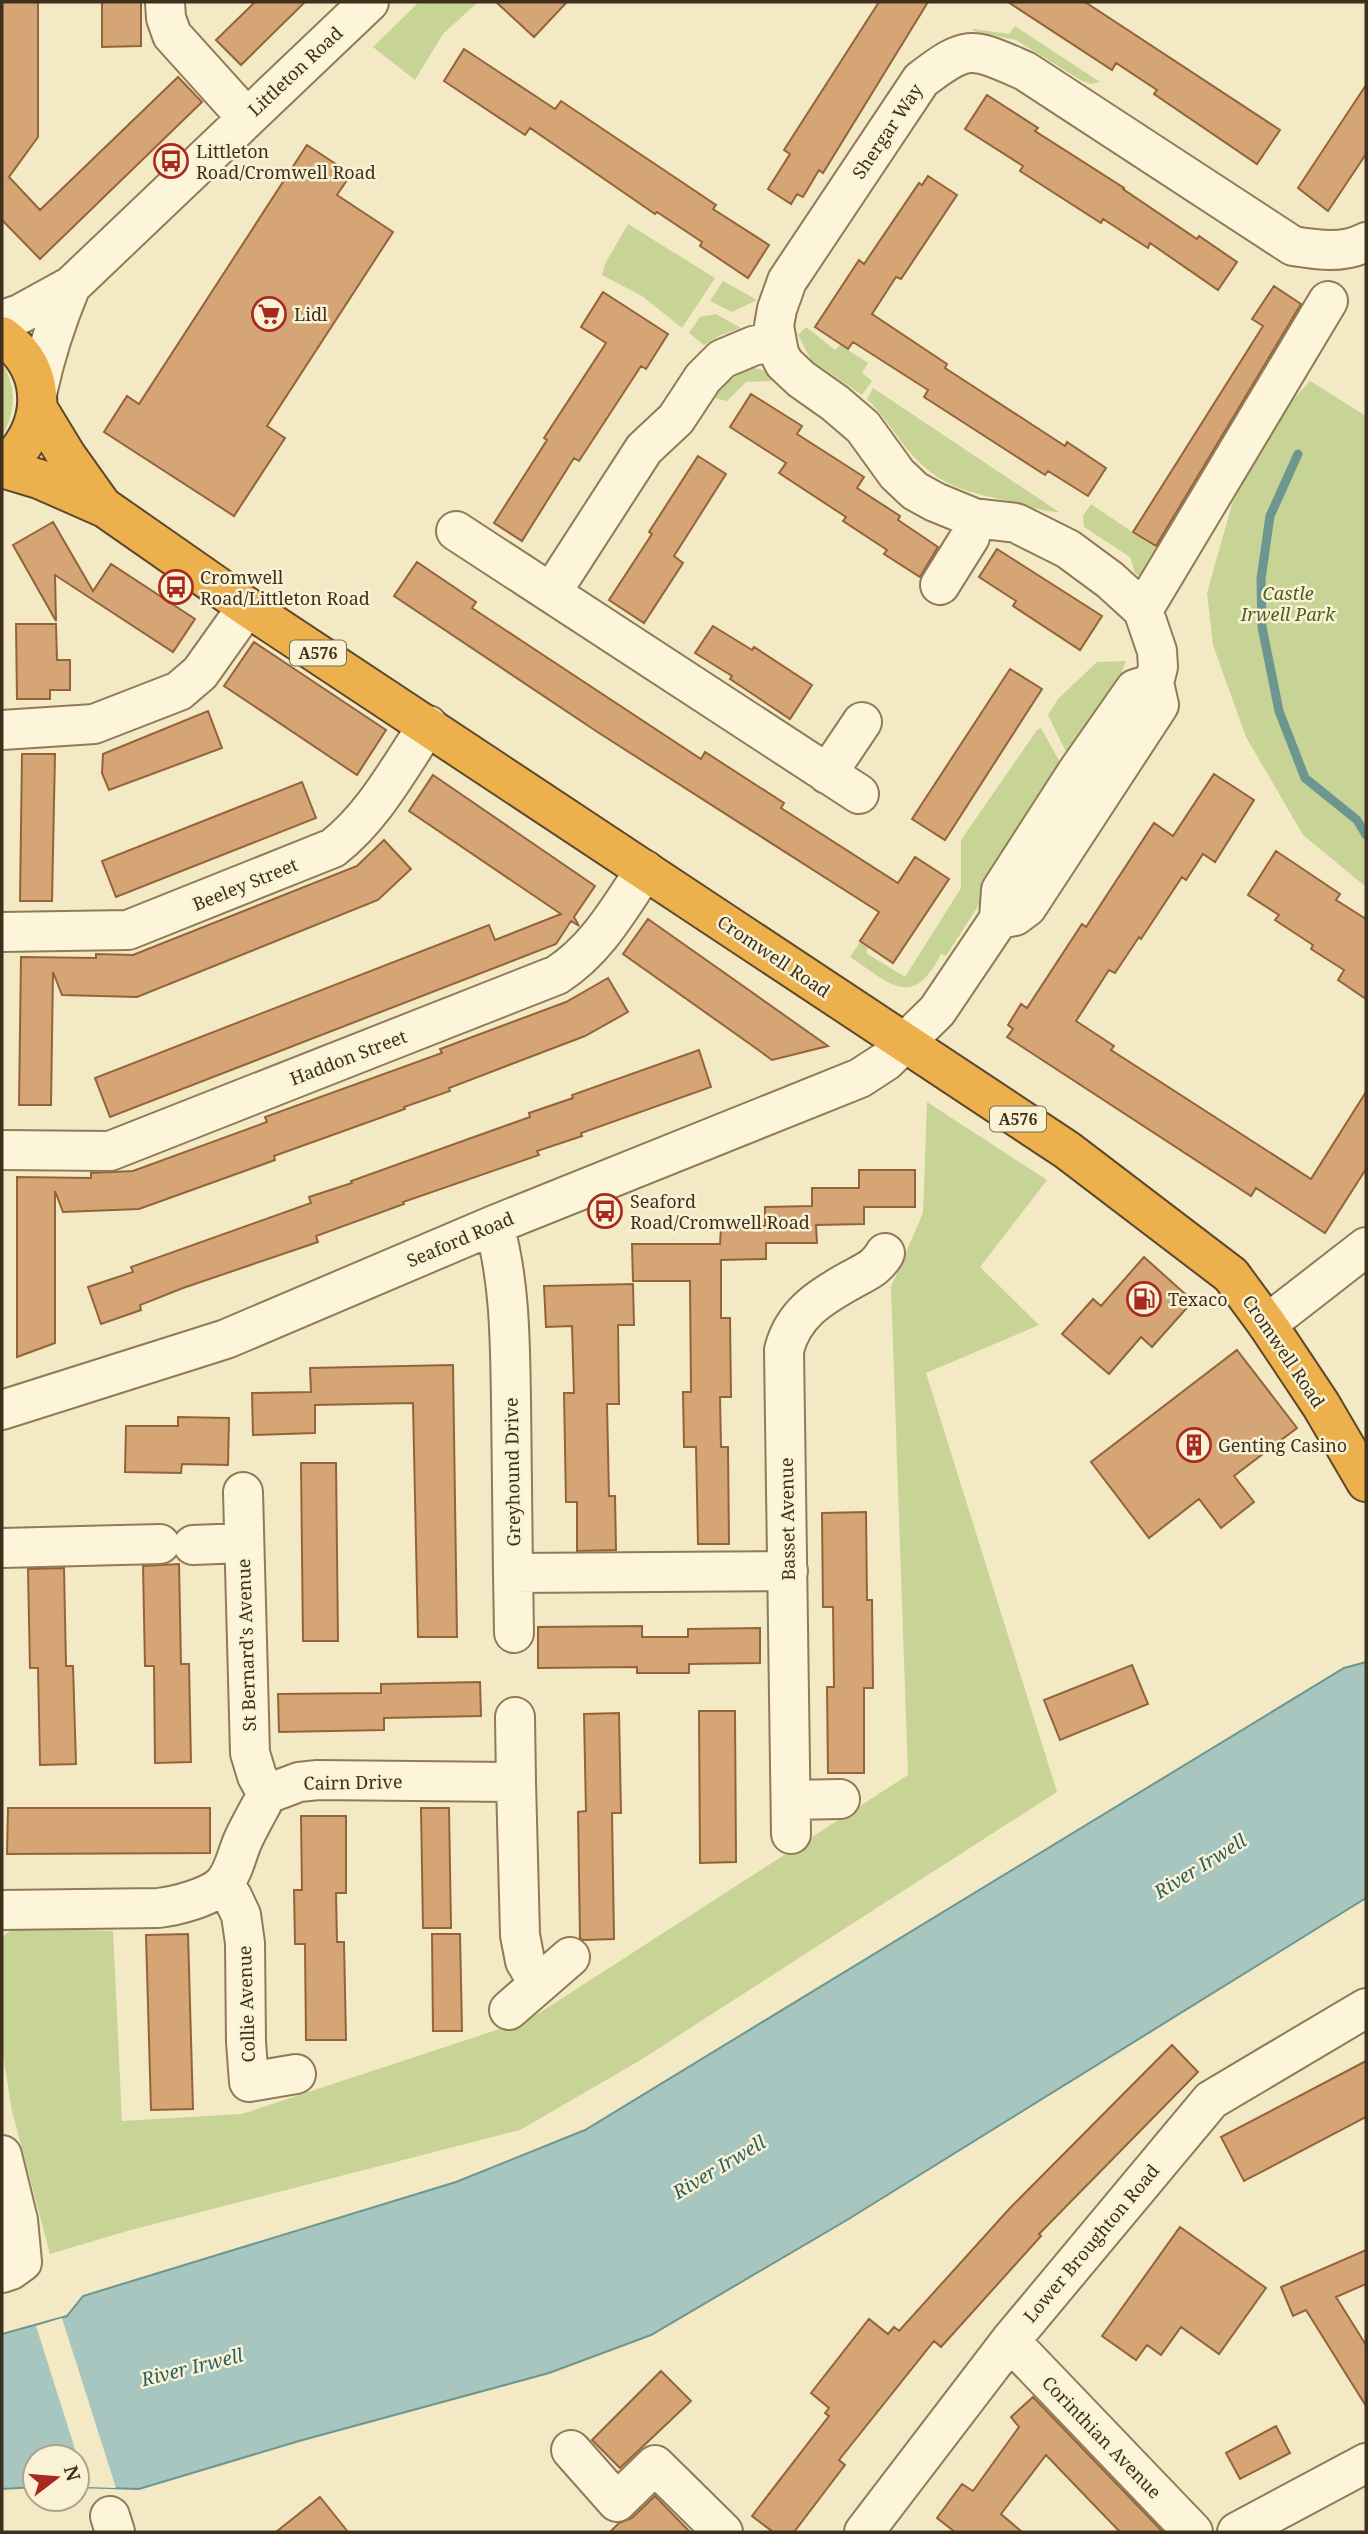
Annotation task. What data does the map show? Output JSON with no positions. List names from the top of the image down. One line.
{"streets":{"highway":["A576","Cromwell Road"],"street":["Littleton Road","Shergar Way","Beeley Street","Haddon Street","Seaford Road","Greyhound Drive","Basset Avenue","St Bernard's Avenue","Cairn Drive","Collie Avenue","Lower Broughton Road","Corinthian Avenue"]},"crossings":[["Littleton Road","A576"],["Littleton Road","Cromwell Road"],["A576","Cromwell Road"],["Beeley Street","Cromwell Road"],["Cromwell Road","Haddon Street"],["Cromwell Road","Seaford Road"],["Seaford Road","Greyhound Drive"],["Greyhound Drive","Basset Avenue"],["St Bernard's Avenue","Cairn Drive"],["Lower Broughton Road","Corinthian Avenue"]],"water":["River Irwell"],"parks":["Castle Irwell Park"],"places":{"bus stop":["Littleton Road/Cromwell Road","Cromwell Road/Littleton Road","Seaford Road/Cromwell Road"],"supermarket":["Lidl"],"fuel station":["Texaco"],"building":["Genting Casino"]},"north":"right"}
